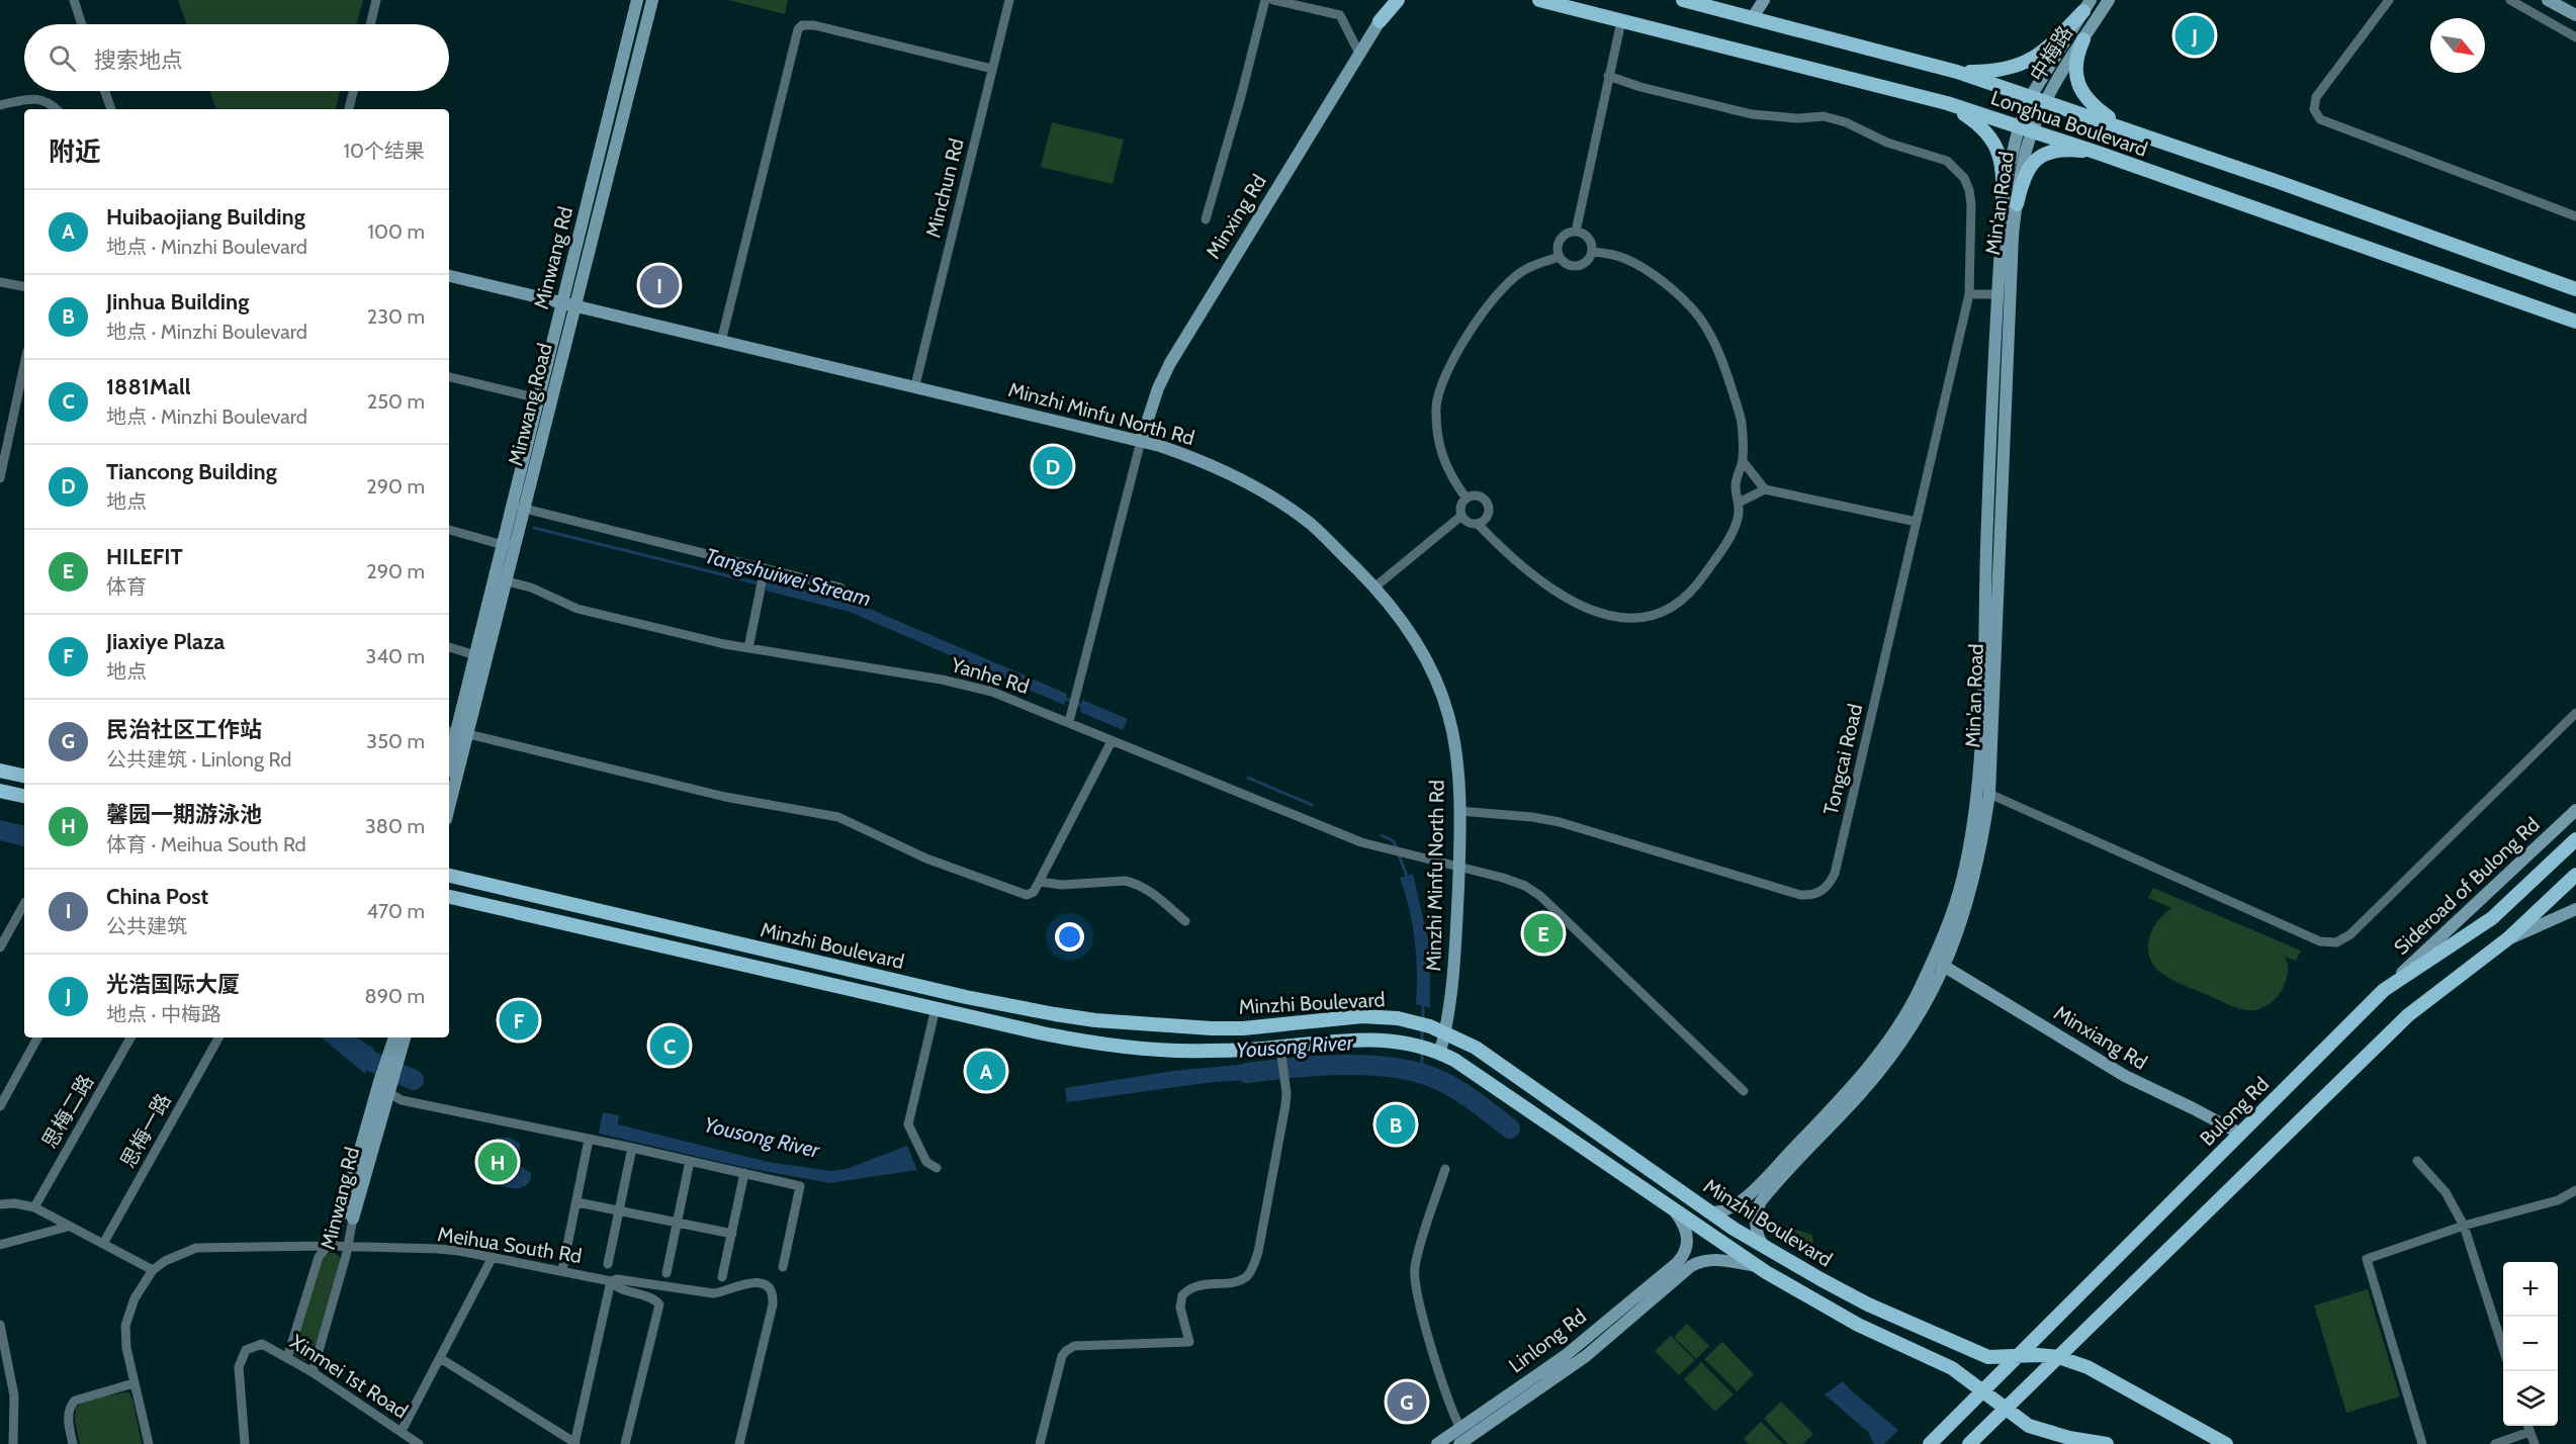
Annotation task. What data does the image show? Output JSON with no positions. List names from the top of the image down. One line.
{"streets":{"main road":["中梅路","Longhua Boulevard","Min'an Road","Minxing Rd","Minwang Rd","Minwang Road","Minzhi Minfu North Rd","Sideroad of Bulong Rd","Minzhi Boulevard","Minxiang Rd","Bulong Rd","Linlong Rd"],"street":["Minchun Rd","Yanhe Rd","Tongcai Road","思梅二路","思梅一路","Meihua South Rd","Xinmei 1st Road"]},"crossings":[["中梅路","Longhua Boulevard"],["中梅路","Min'an Road"],["Longhua Boulevard","Min'an Road"],["Minchun Rd","Minzhi Minfu North Rd"],["Min'an Road","Minxiang Rd"],["Minxing Rd","Minzhi Minfu North Rd"],["Minwang Rd","Minwang Road"],["Minwang Rd","Minzhi Minfu North Rd"],["Minwang Rd","Yanhe Rd"],["Minwang Rd","Meihua South Rd"],["Minwang Rd","Xinmei 1st Road"],["Minwang Road","Minzhi Minfu North Rd"],["Minwang Road","Yanhe Rd"],["Minzhi Minfu North Rd","Yanhe Rd"],["Minzhi Minfu North Rd","Tongcai Road"],["Minzhi Minfu North Rd","Minzhi Boulevard"],["Sideroad of Bulong Rd","Bulong Rd"],["Minzhi Boulevard","Bulong Rd"],["Minxiang Rd","Bulong Rd"]],"water":["Tangshuiwei Stream","Yousong River"],"north":"bottom right","page":{"pins":["J","I","D","E","F","C","A","B","H","G"],"search":"搜索地点","heading":["附近","10个结果"],"list":[{"mark":"A","name":"Huibaojiang Building","note":"地点 · Minzhi Boulevard","value":"100 m"},{"mark":"B","name":"Jinhua Building","note":"地点 · Minzhi Boulevard","value":"230 m"},{"mark":"C","name":"1881Mall","note":"地点 · Minzhi Boulevard","value":"250 m"},{"mark":"D","name":"Tiancong Building","note":"地点","value":"290 m"},{"mark":"E","name":"HILEFIT","note":"体育","value":"290 m"},{"mark":"F","name":"Jiaxiye Plaza","note":"地点","value":"340 m"},{"mark":"G","name":"民治社区工作站","note":"公共建筑 · Linlong Rd","value":"350 m"},{"mark":"H","name":"馨园一期游泳池","note":"体育 · Meihua South Rd","value":"380 m"},{"mark":"I","name":"China Post","note":"公共建筑","value":"470 m"},{"mark":"J","name":"光浩国际大厦","note":"地点 · 中梅路","value":"890 m"}],"map_buttons":["+","−"]}}
